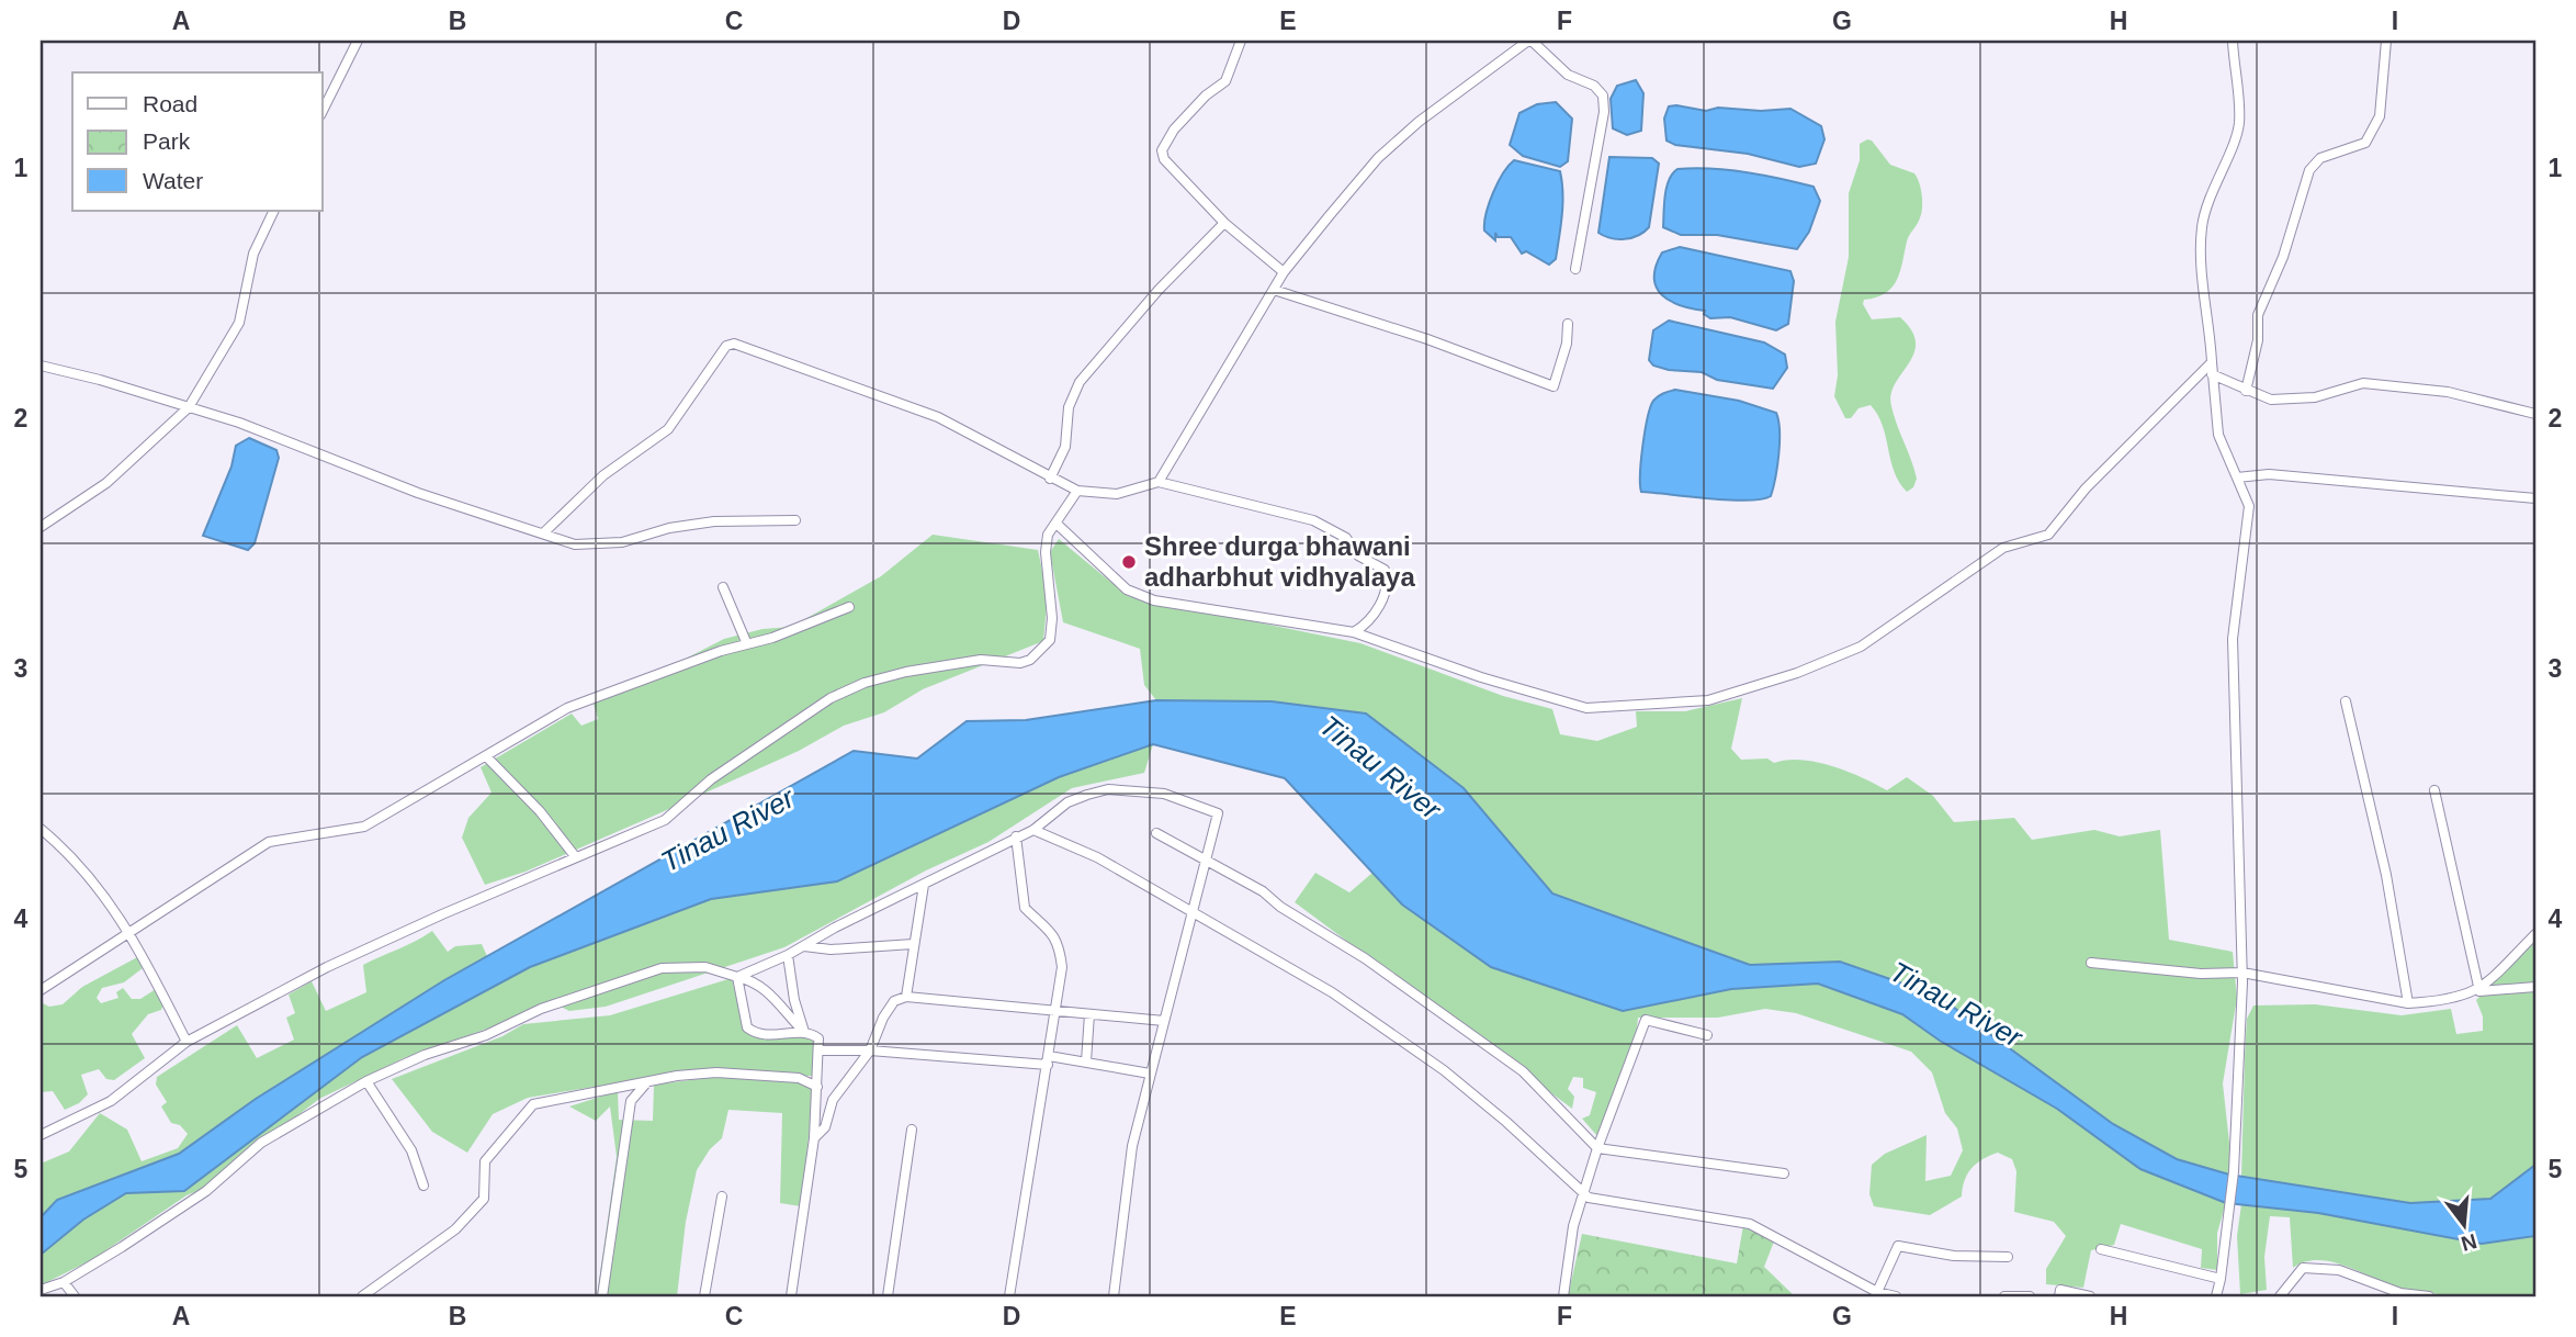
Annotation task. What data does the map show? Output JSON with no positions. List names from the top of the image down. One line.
{"water":["Tinau River"],"places":["Shree durga bhawani adharbhut vidhyalaya"],"legend":["Road","Park","Water"],"north":"bottom","grid":{"columns":["A","B","C","D","E","F","G","H","I"],"rows":["1","2","3","4","5"]}}
